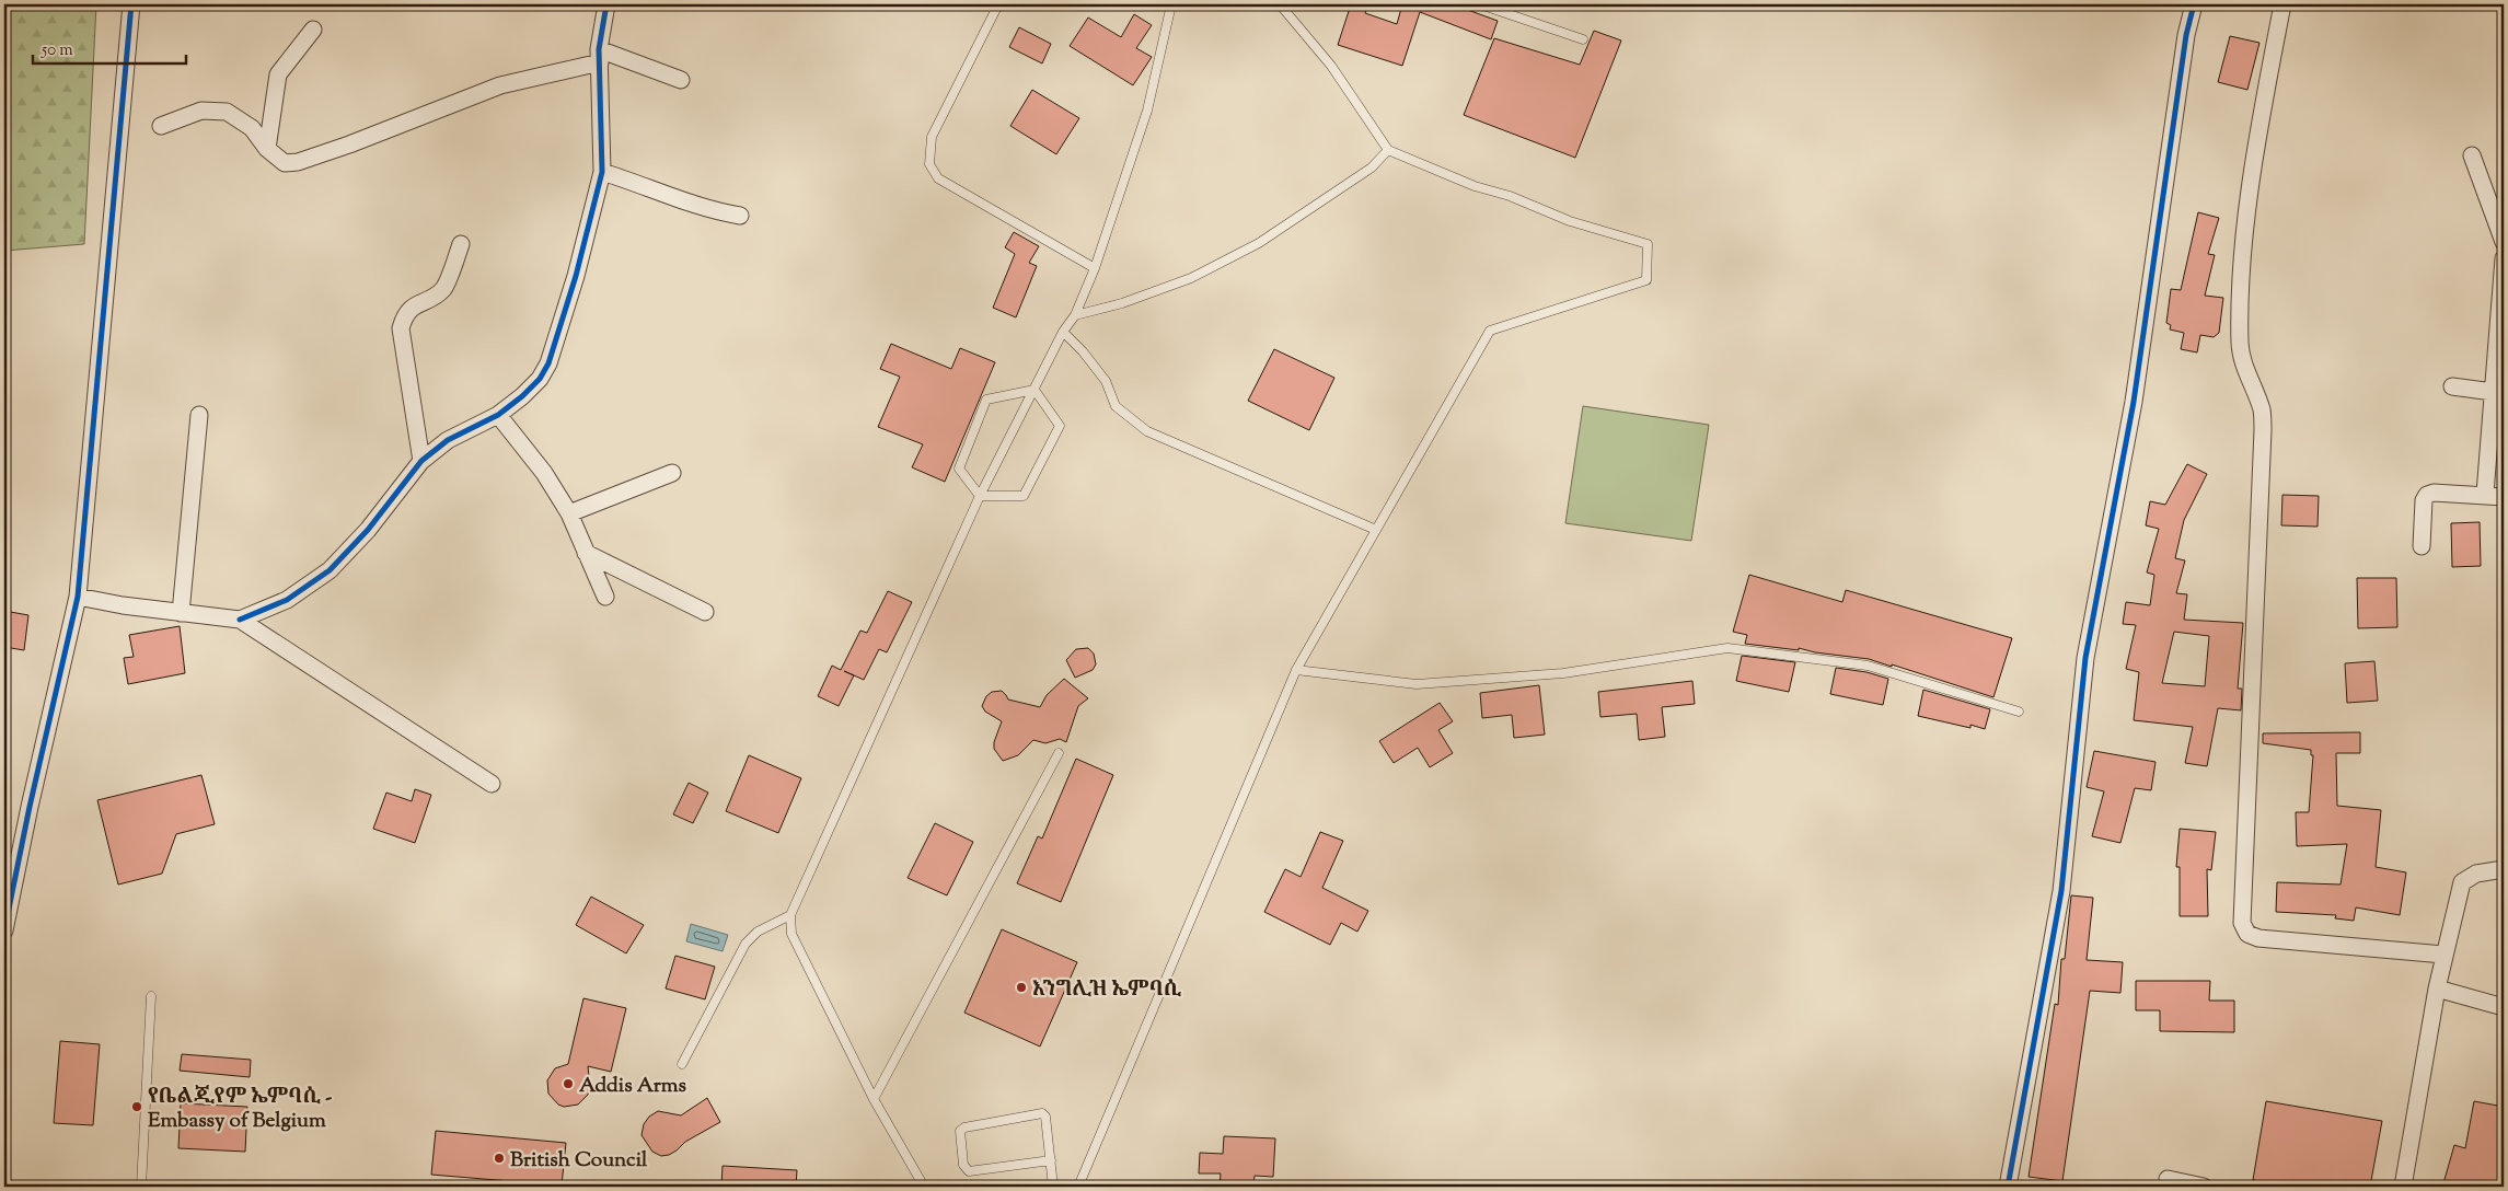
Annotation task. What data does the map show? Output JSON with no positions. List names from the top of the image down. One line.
{"places":["እንግሊዝ ኤምባሲ","Addis Arms","የቤልጂየም ኤምባሲ - Embassy of Belgium","British Council"],"scale_bar":"50 m"}
